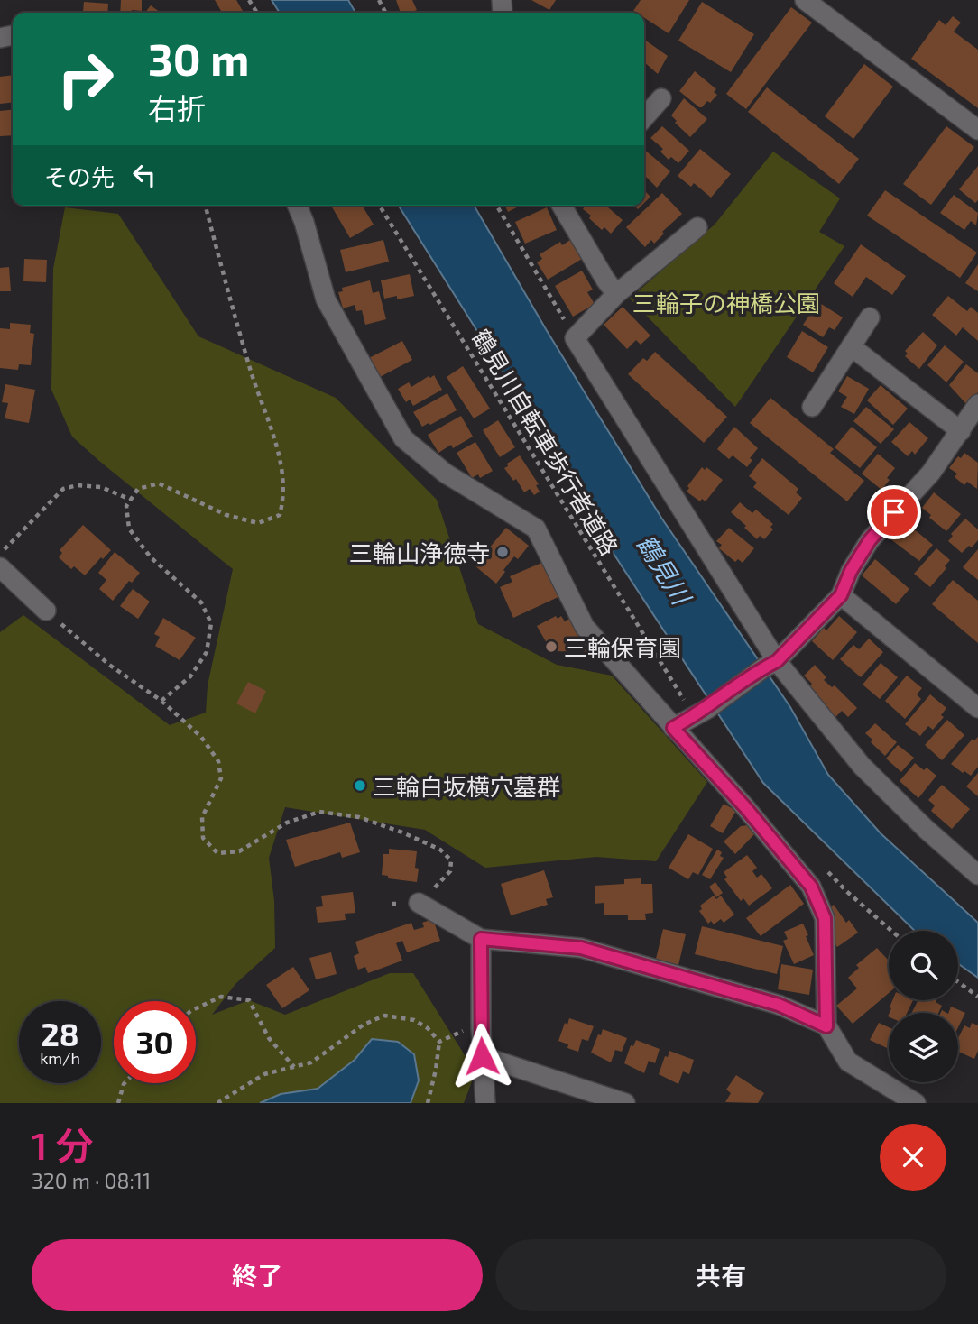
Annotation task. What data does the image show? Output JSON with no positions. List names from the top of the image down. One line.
{"streets":{"path":["鶴見川自転車歩行者道路"]},"water":["鶴見川"],"parks":["三輪子の神橋公園"],"places":["三輪山浄徳寺","三輪保育園","三輪白坂横穴墓群"],"page":{"turn":["30 m","右折"],"then":"その先","speed":"28 km/h","limit":"30","heading":["1 分","320 m · 08:11"],"buttons":["終了","共有"]}}
